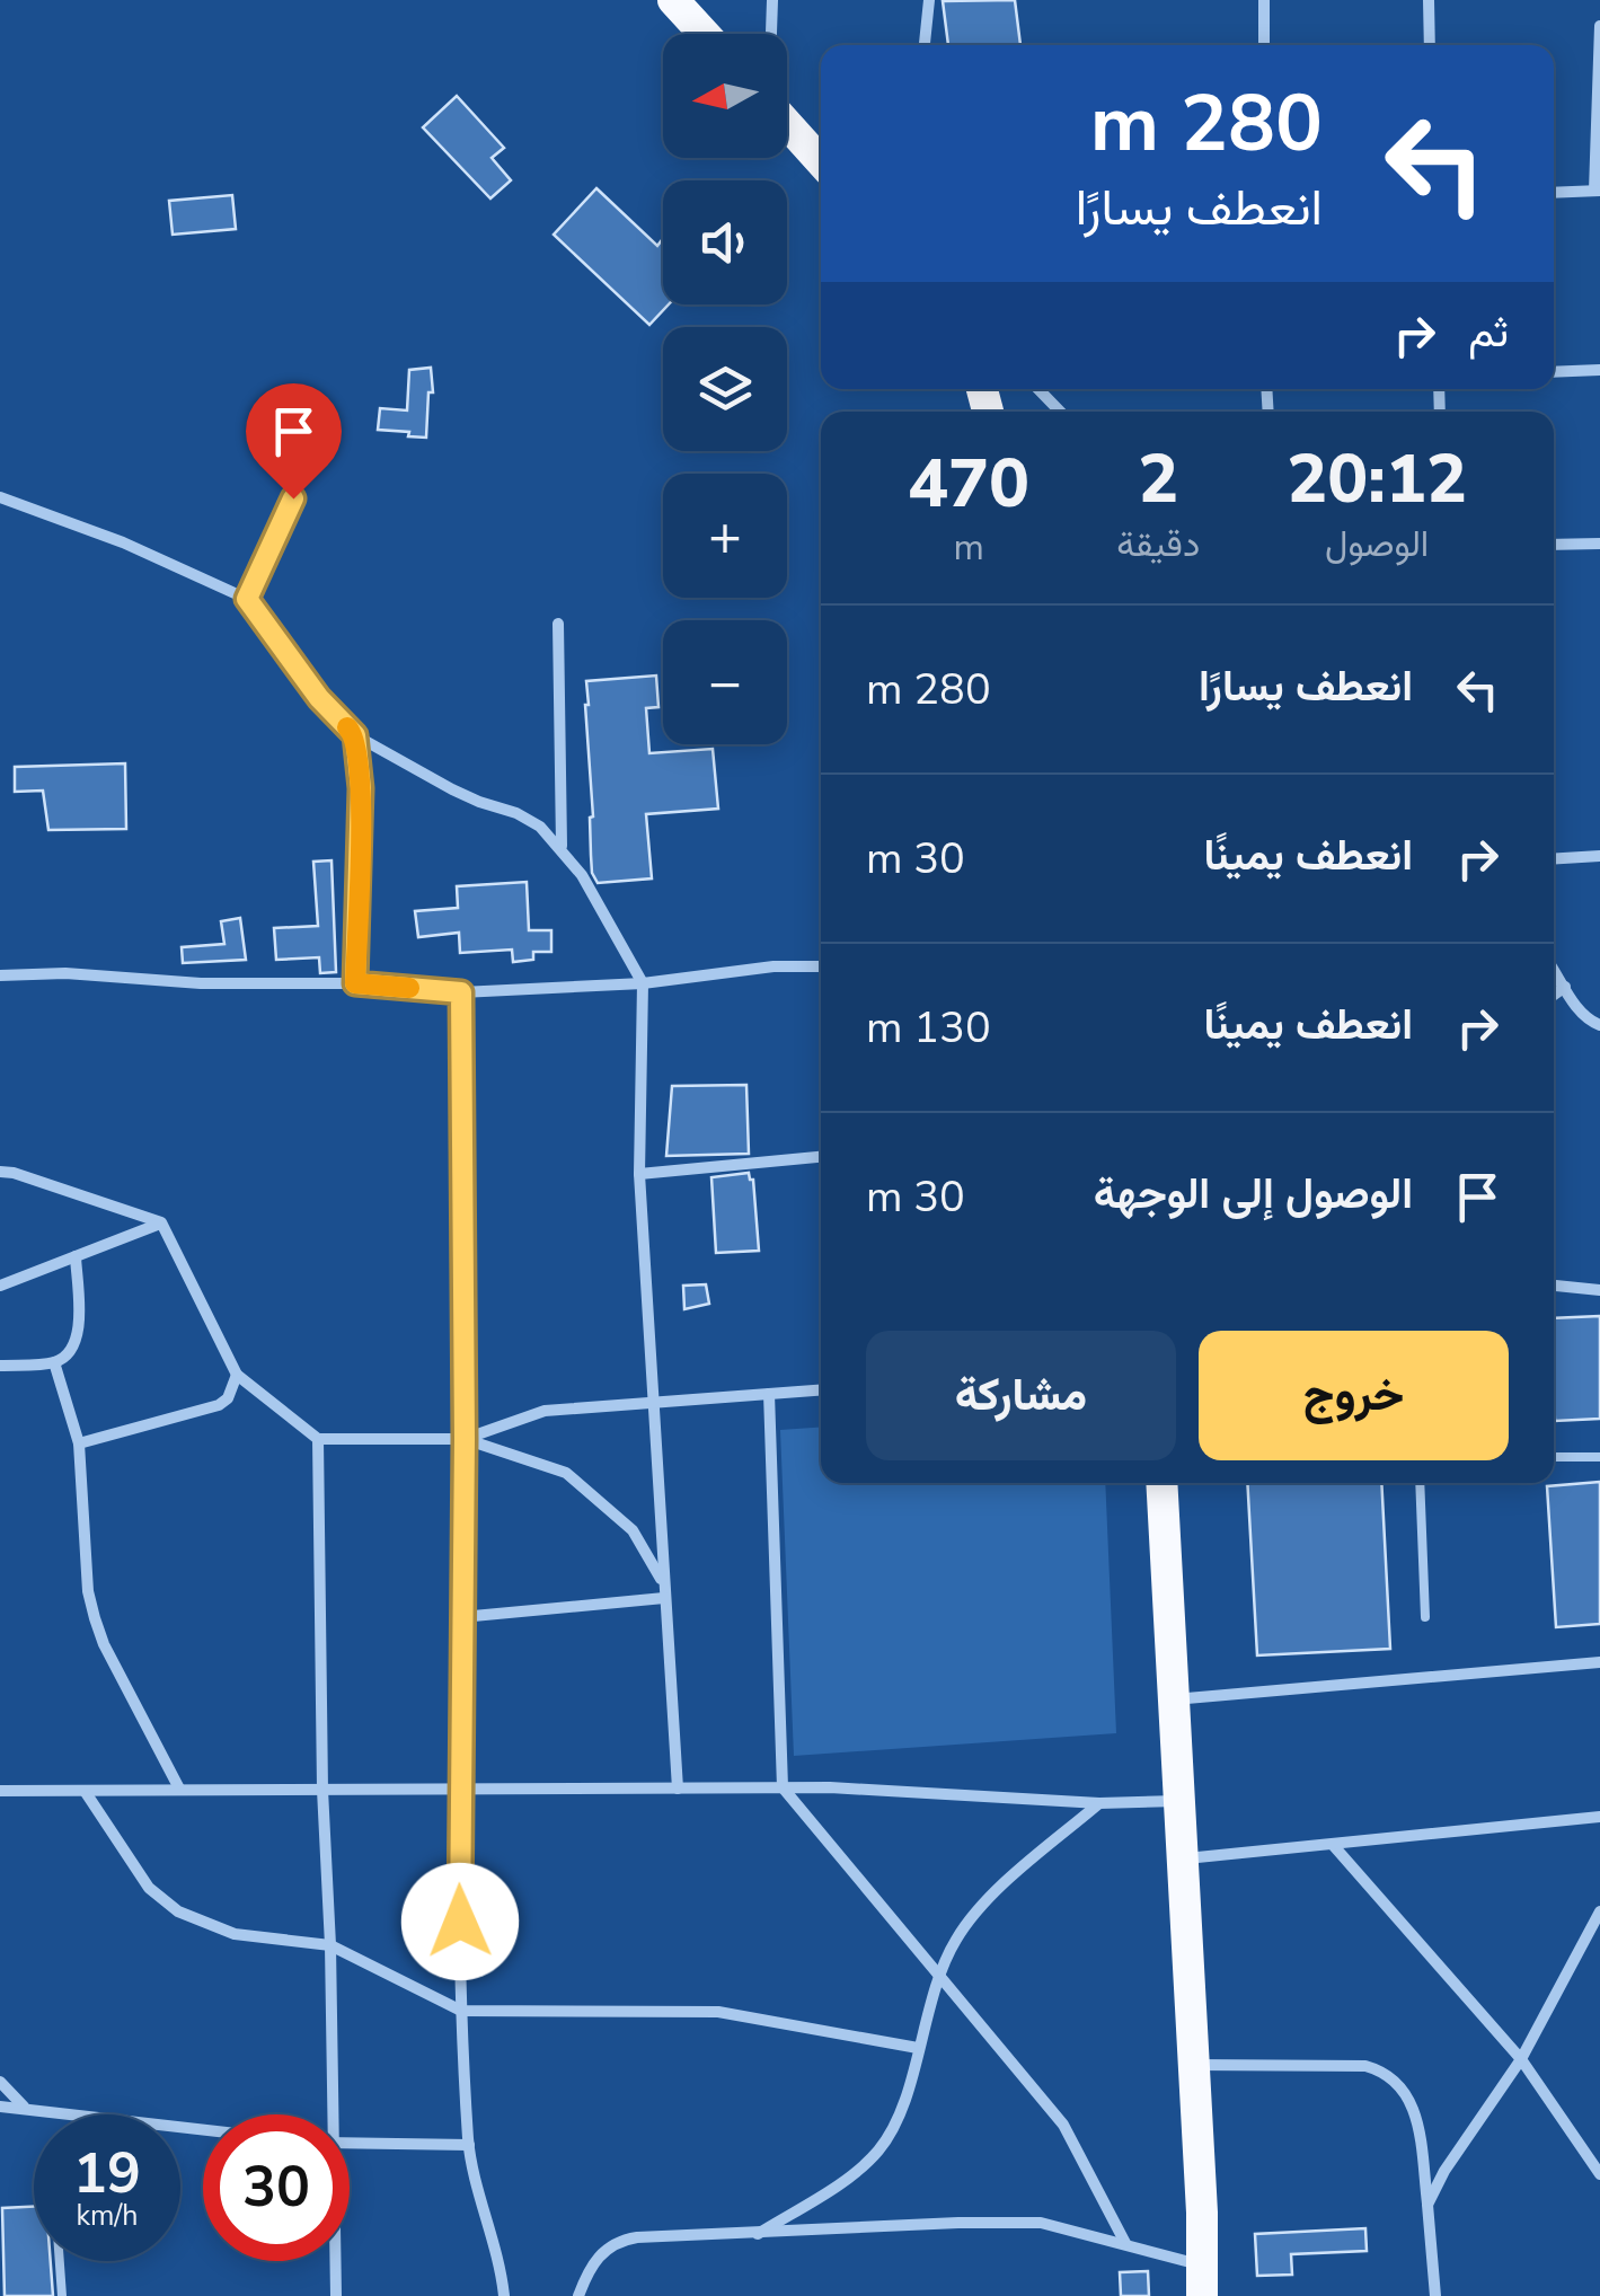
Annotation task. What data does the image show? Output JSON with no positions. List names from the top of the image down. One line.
{"north":"left","page":{"map_buttons":["+","−"],"turn":["280 m","انعطف يسارًا"],"then":"ثم","eta":["20:12","الوصول","2","دقيقة","470","m"],"list":[{"name":"انعطف يسارًا","value":"280 m"},{"name":"انعطف يمينًا","value":"30 m"},{"name":"انعطف يمينًا","value":"130 m"},{"name":"الوصول إلى الوجهة","value":"30 m"}],"buttons":["خروج","مشاركة"],"speed":"19 km/h","limit":"30"}}
